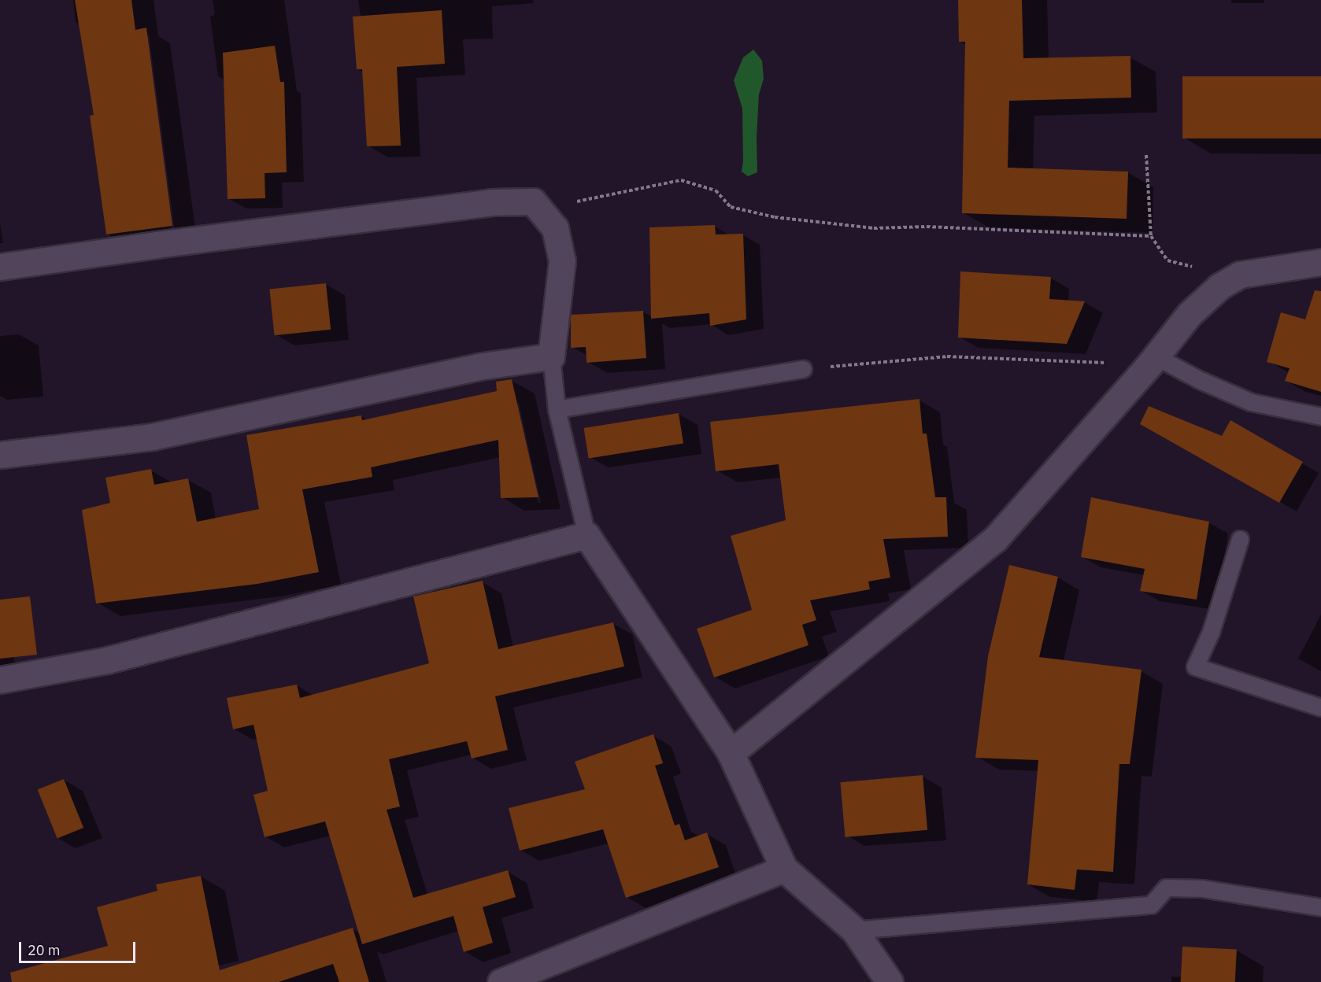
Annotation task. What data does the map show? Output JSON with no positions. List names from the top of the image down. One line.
{"scale_bar":"20 m"}
